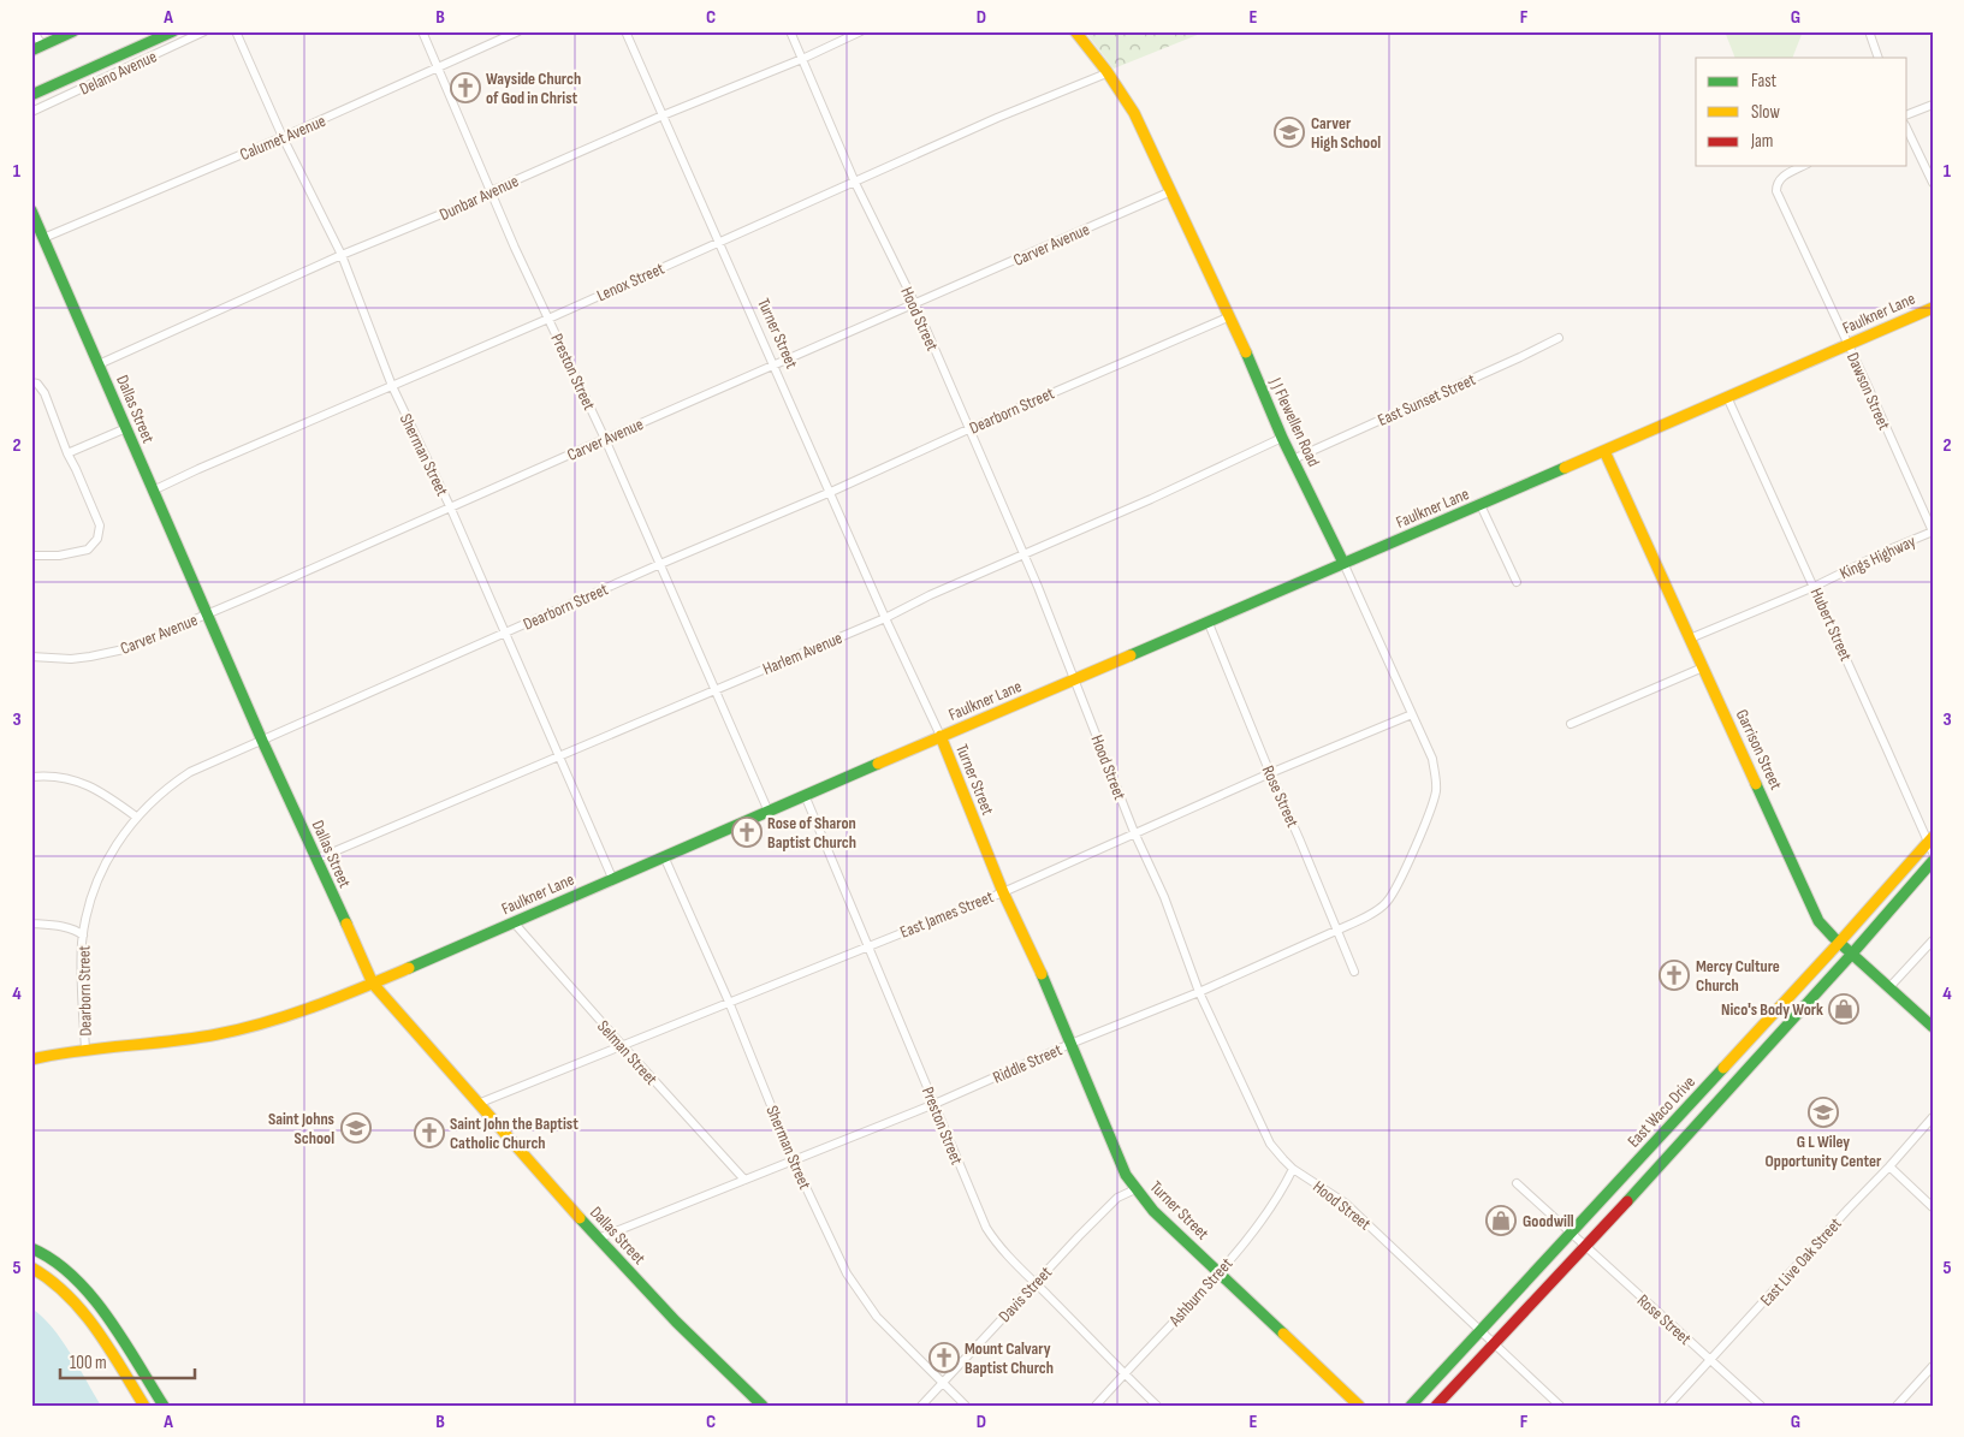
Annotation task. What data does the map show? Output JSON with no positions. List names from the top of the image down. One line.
{"streets":{"street":["Delano Avenue","Calumet Avenue","Dunbar Avenue","Carver Avenue","Lenox Street","Faulkner Lane","Hood Street","Turner Street","Preston Street","Dawson Street","East Sunset Street","Dallas Street","Dearborn Street","J J Flewellen Road","Sherman Street","Kings Highway","Hubert Street","Harlem Avenue","Garrison Street","Rose Street","East James Street","Selman Street","Riddle Street","East Waco Drive","East Live Oak Street","Ashburn Street","Davis Street"]},"crossings":[["Calumet Avenue","Preston Street"],["Calumet Avenue","Dallas Street"],["Calumet Avenue","Sherman Street"],["Dunbar Avenue","Hood Street"],["Dunbar Avenue","Turner Street"],["Dunbar Avenue","Preston Street"],["Dunbar Avenue","Dallas Street"],["Dunbar Avenue","Sherman Street"],["Carver Avenue","Hood Street"],["Carver Avenue","Turner Street"],["Carver Avenue","Preston Street"],["Carver Avenue","Dallas Street"],["Carver Avenue","J J Flewellen Road"],["Carver Avenue","Sherman Street"],["Lenox Street","Hood Street"],["Lenox Street","Turner Street"],["Lenox Street","Preston Street"],["Lenox Street","Dallas Street"],["Lenox Street","J J Flewellen Road"],["Lenox Street","Sherman Street"],["Faulkner Lane","Hood Street"],["Faulkner Lane","Turner Street"],["Faulkner Lane","Preston Street"],["Faulkner Lane","Dawson Street"],["Faulkner Lane","Dallas Street"],["Faulkner Lane","Dearborn Street"],["Faulkner Lane","J J Flewellen Road"],["Faulkner Lane","Sherman Street"],["Faulkner Lane","Hubert Street"],["Faulkner Lane","Garrison Street"],["Faulkner Lane","Rose Street"],["Faulkner Lane","Selman Street"],["Hood Street","Dearborn Street"],["Hood Street","Harlem Avenue"],["Hood Street","East James Street"],["Hood Street","Riddle Street"],["Hood Street","East Waco Drive"],["Hood Street","Ashburn Street"],["Turner Street","Dearborn Street"],["Turner Street","Harlem Avenue"],["Turner Street","East James Street"],["Turner Street","Riddle Street"],["Turner Street","Ashburn Street"],["Turner Street","Davis Street"],["Preston Street","Dearborn Street"],["Preston Street","Harlem Avenue"],["Preston Street","East James Street"],["Preston Street","Riddle Street"],["Preston Street","Ashburn Street"],["Preston Street","Davis Street"],["Dawson Street","Kings Highway"],["East Sunset Street","J J Flewellen Road"],["Dallas Street","Dearborn Street"],["Dallas Street","Harlem Avenue"],["Dallas Street","East James Street"],["Dallas Street","Riddle Street"],["Dearborn Street","J J Flewellen Road"],["Dearborn Street","Sherman Street"],["J J Flewellen Road","Harlem Avenue"],["J J Flewellen Road","East James Street"],["J J Flewellen Road","Riddle Street"],["Sherman Street","Harlem Avenue"],["Sherman Street","East James Street"],["Sherman Street","Riddle Street"],["Sherman Street","Davis Street"],["Kings Highway","Hubert Street"],["Kings Highway","Garrison Street"],["Hubert Street","East Waco Drive"],["Garrison Street","East Waco Drive"],["Rose Street","East James Street"],["Rose Street","Riddle Street"],["Rose Street","East Waco Drive"],["Rose Street","East Live Oak Street"],["East James Street","Selman Street"],["Selman Street","Riddle Street"]],"places":{"church":["Wayside Church of God in Christ","Rose of Sharon Baptist Church","Mercy Culture Church","Saint John the Baptist Catholic Church","Mount Calvary Baptist Church"],"school or university":["Carver High School","G L Wiley Opportunity Center","Saint Johns School"],"shop":["Nico's Body Work","Goodwill"]},"legend":["Fast","Slow","Jam"],"scale_bar":"100 m","grid":{"columns":["A","B","C","D","E","F","G"],"rows":["1","2","3","4","5"]}}
